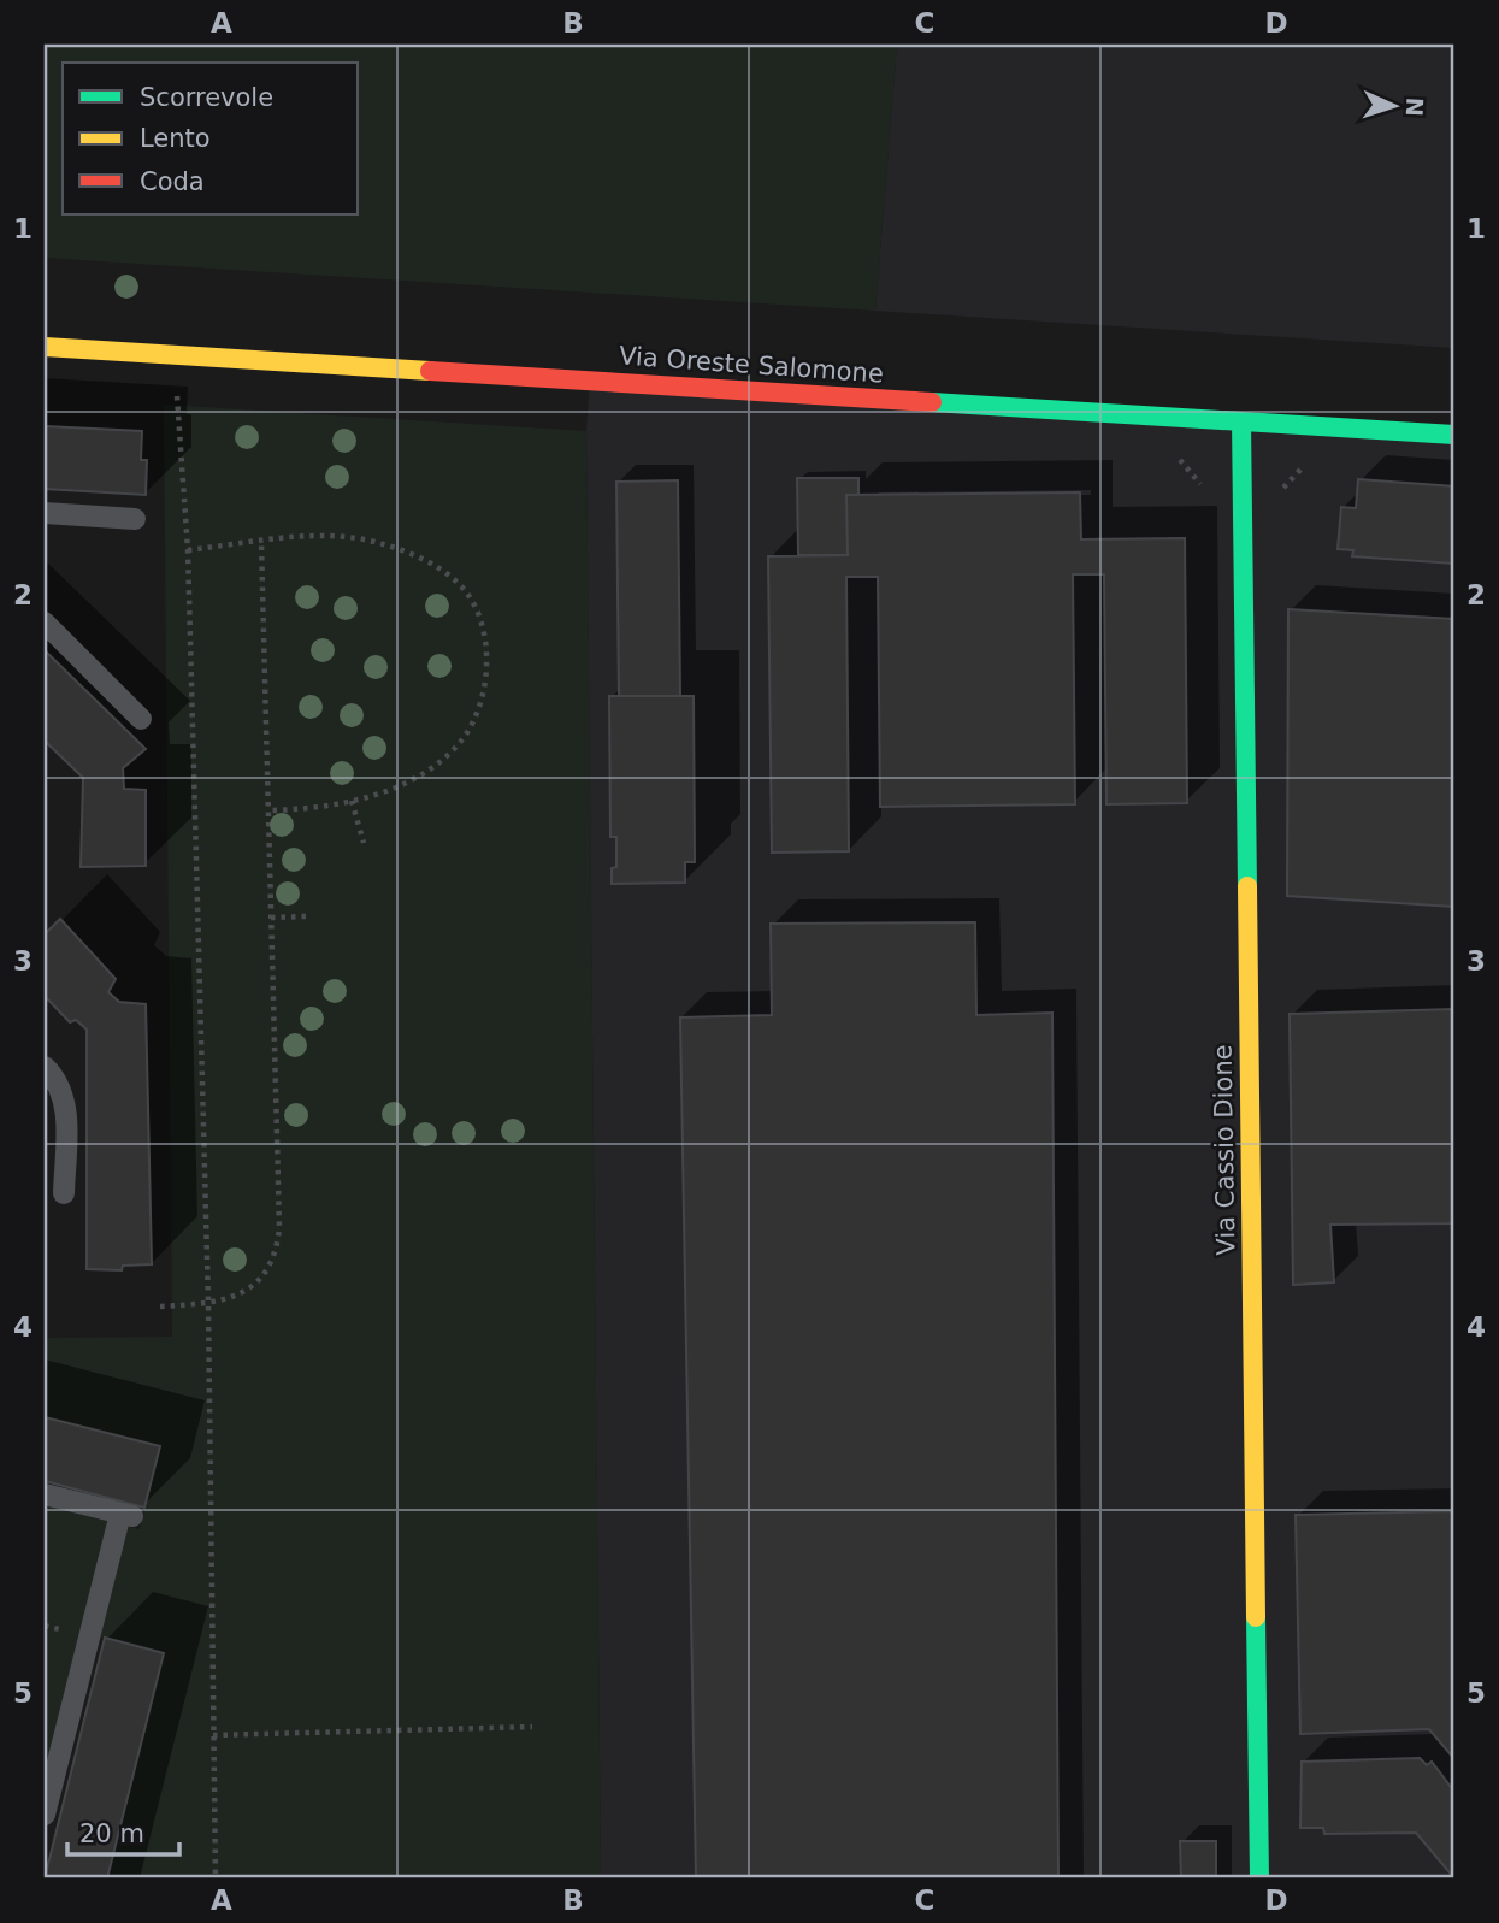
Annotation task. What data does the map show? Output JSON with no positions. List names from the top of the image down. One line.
{"streets":{"street":["Via Oreste Salomone","Via Cassio Dione"]},"crossings":[["Via Oreste Salomone","Via Cassio Dione"]],"legend":["Scorrevole","Lento","Coda"],"scale_bar":"20 m","north":"right","grid":{"columns":["A","B","C","D"],"rows":["1","2","3","4","5"]}}
